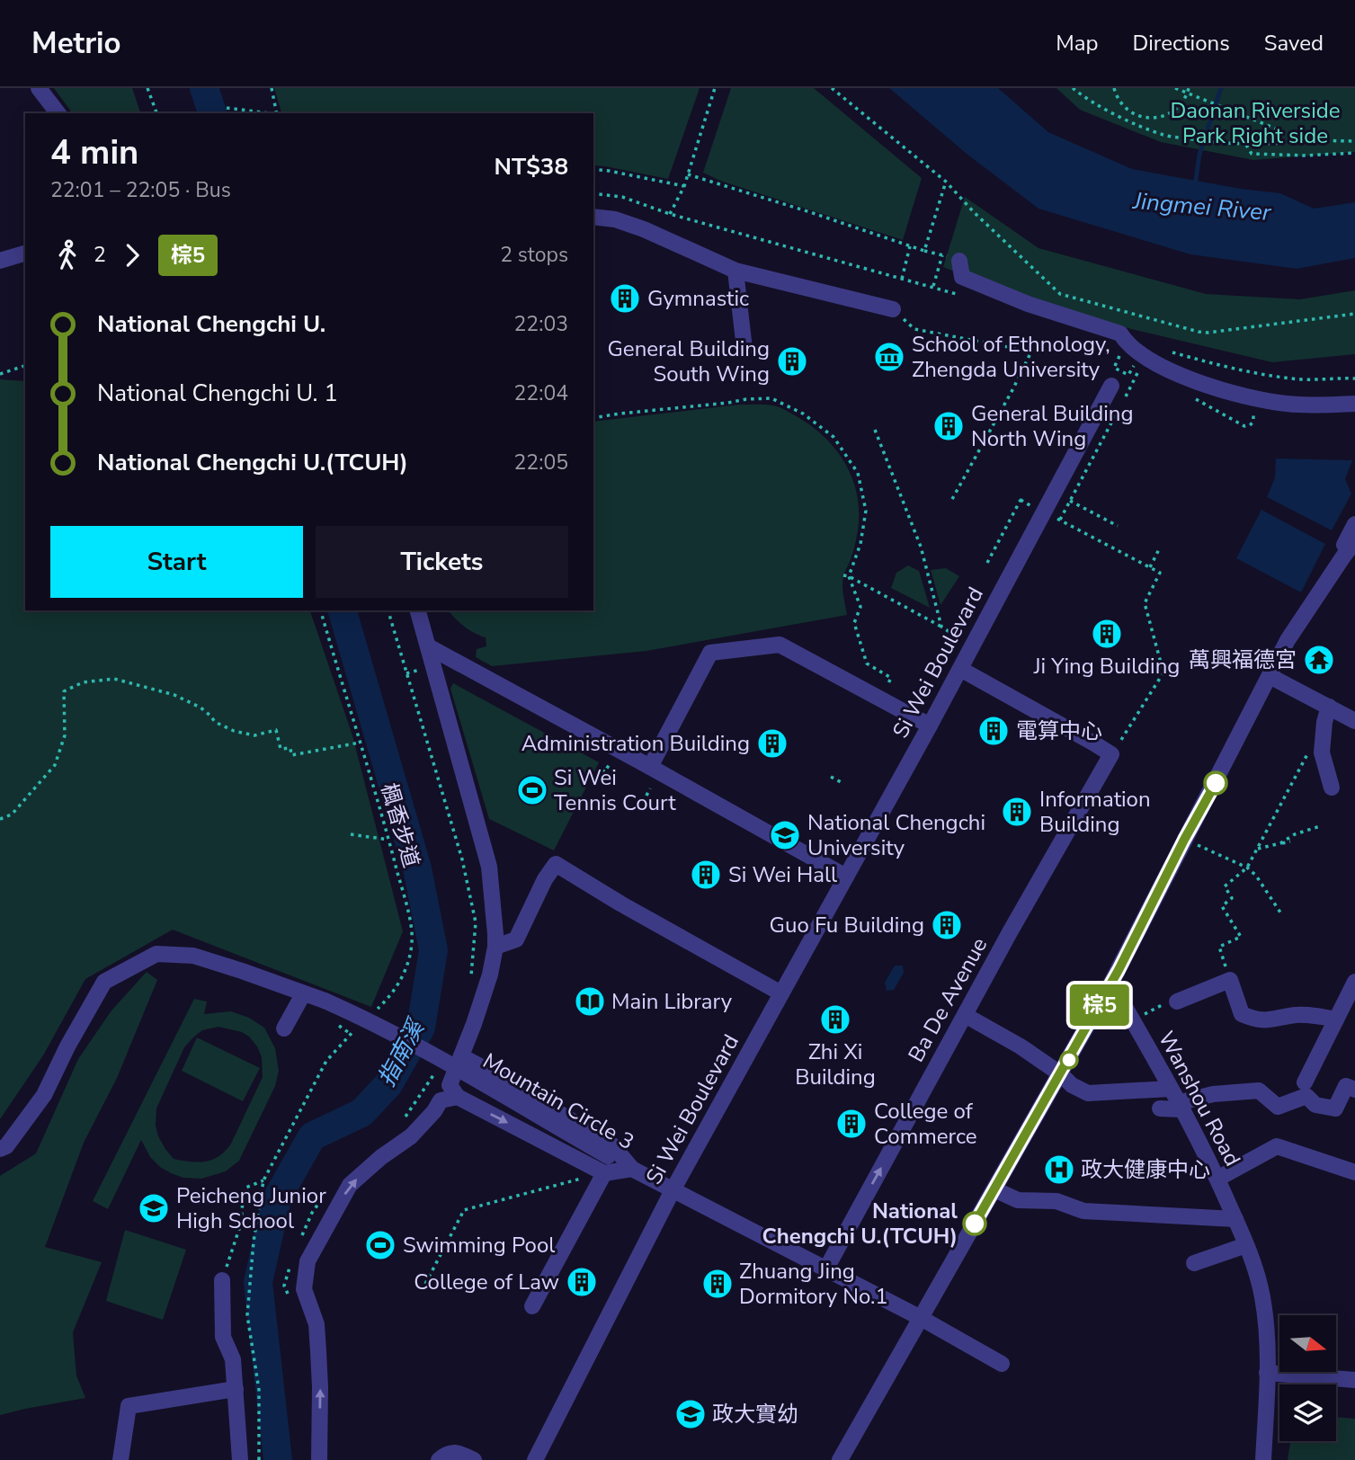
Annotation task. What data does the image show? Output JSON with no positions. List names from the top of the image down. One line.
{"streets":{"street":["Si Wei Boulevard","Ba De Avenue","Wanshou Road","Mountain Circle 3"],"path":["楓香步道"]},"crossings":[["Si Wei Boulevard","Mountain Circle 3"],["Ba De Avenue","Mountain Circle 3"]],"water":["Jingmei River","指南溪"],"parks":["Daonan Riverside Park Right side"],"places":{"building":["Gymnastic","General Building South Wing","General Building North Wing","Ji Ying Building","電算中心","Administration Building","Information Building","Si Wei Hall","Guo Fu Building","Zhi Xi Building","College of Commerce","College of Law","Zhuang Jing Dormitory No.1"],"museum":["School of Ethnology, Zhengda University"],"temple":["萬興福德宮"],"sports":["Si Wei Tennis Court","Swimming Pool"],"school or university":["National Chengchi University","Peicheng Junior High School","政大實幼"],"library":["Main Library"],"hospital":["政大健康中心"],"other":["National Chengchi U.(TCUH)"]},"lines":["bus line 棕5"],"north":"right","page":{"header":"Metrio","nav":["Map","Directions","Saved"],"on_map":"棕5","heading":["4 min","22:01 – 22:05 · Bus","NT$38"],"legs":["2","棕5","2 stops"],"list":[{"name":"National Chengchi U.","value":"22:03"},{"name":"National Chengchi U. 1","value":"22:04"},{"name":"National Chengchi U.(TCUH)","value":"22:05"}],"buttons":["Start","Tickets"]}}
